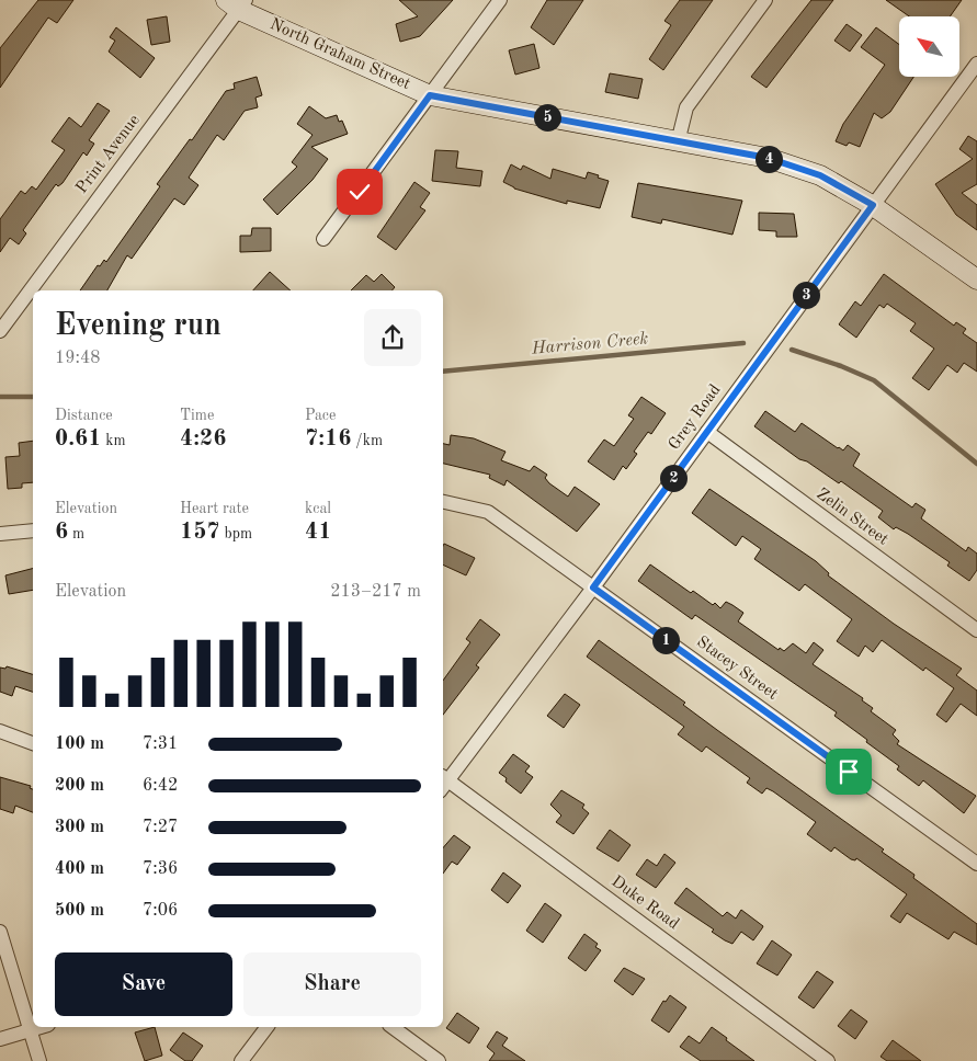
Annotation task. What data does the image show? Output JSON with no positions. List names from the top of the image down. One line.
{"streets":{"main road":["North Graham Street"],"street":["Print Avenue","Grey Road","Zelin Street","Stacey Street","Duke Road"]},"crossings":[["North Graham Street","Print Avenue"],["North Graham Street","Grey Road"],["Grey Road","Zelin Street"],["Grey Road","Stacey Street"],["Grey Road","Duke Road"]],"water":["Harrison Creek"],"north":"top left","page":{"pins":["5","4","3","2","1"],"heading":["Evening run","19:48"],"stats":[["Distance","0.61 km"],["Time","4:26"],["Pace","7:16 /km"],["Elevation","6 m"],["Heart rate","157 bpm"],["kcal","41"]],"chart":["Elevation","213–217 m"],"list":[{"name":"100 m","note":"7:31"},{"name":"200 m","note":"6:42"},{"name":"300 m","note":"7:27"},{"name":"400 m","note":"7:36"},{"name":"500 m","note":"7:06"}],"buttons":["Save","Share"]}}
